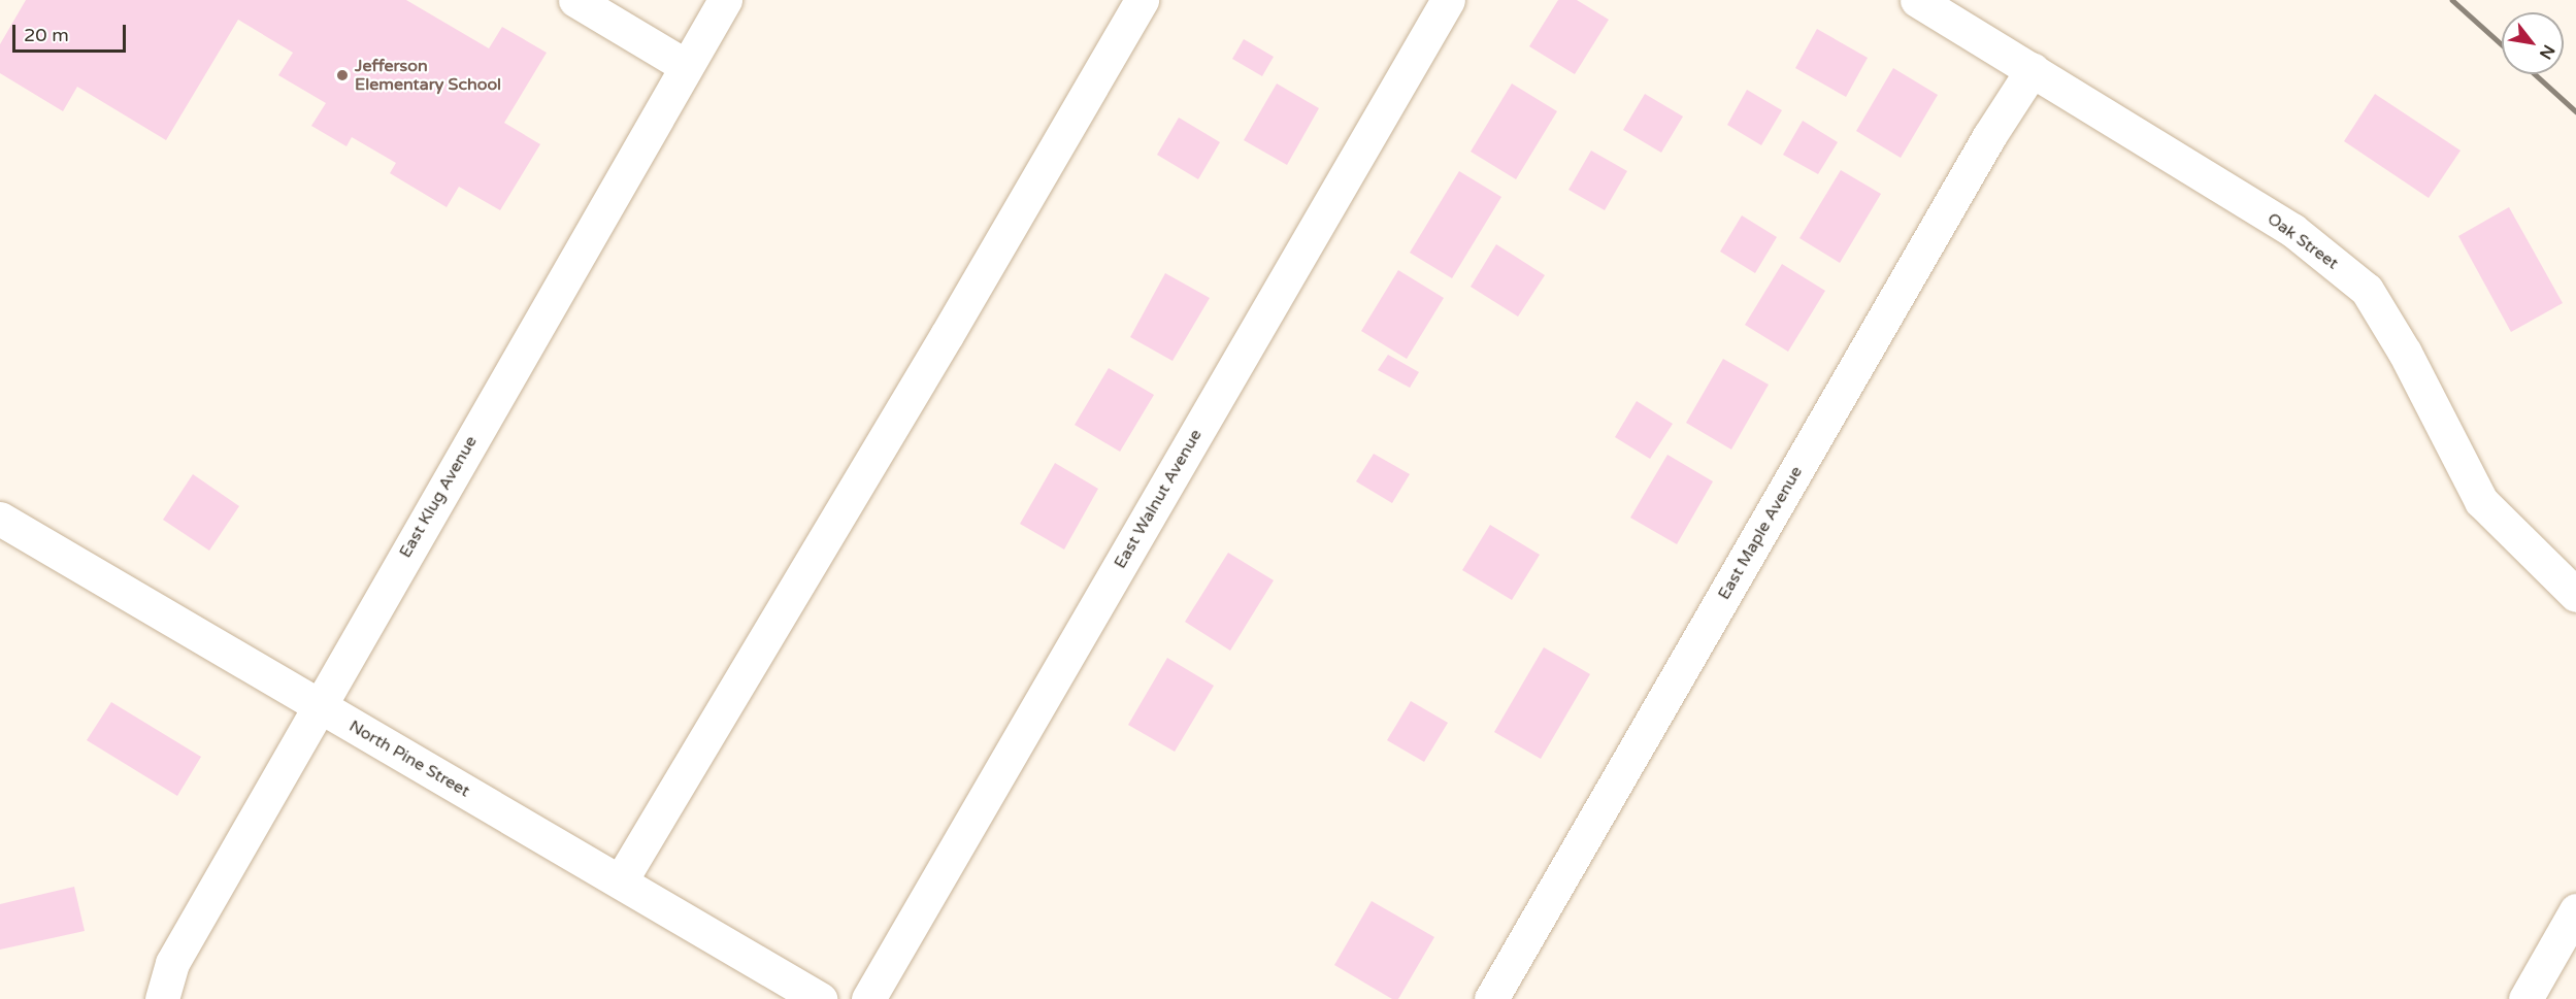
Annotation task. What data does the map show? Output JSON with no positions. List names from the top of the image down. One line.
{"streets":{"street":["Oak Street","East Klug Avenue","East Walnut Avenue","East Maple Avenue","North Pine Street"]},"crossings":[["Oak Street","East Maple Avenue"],["East Klug Avenue","North Pine Street"]],"places":["Jefferson Elementary School"],"scale_bar":"20 m","north":"bottom right"}
